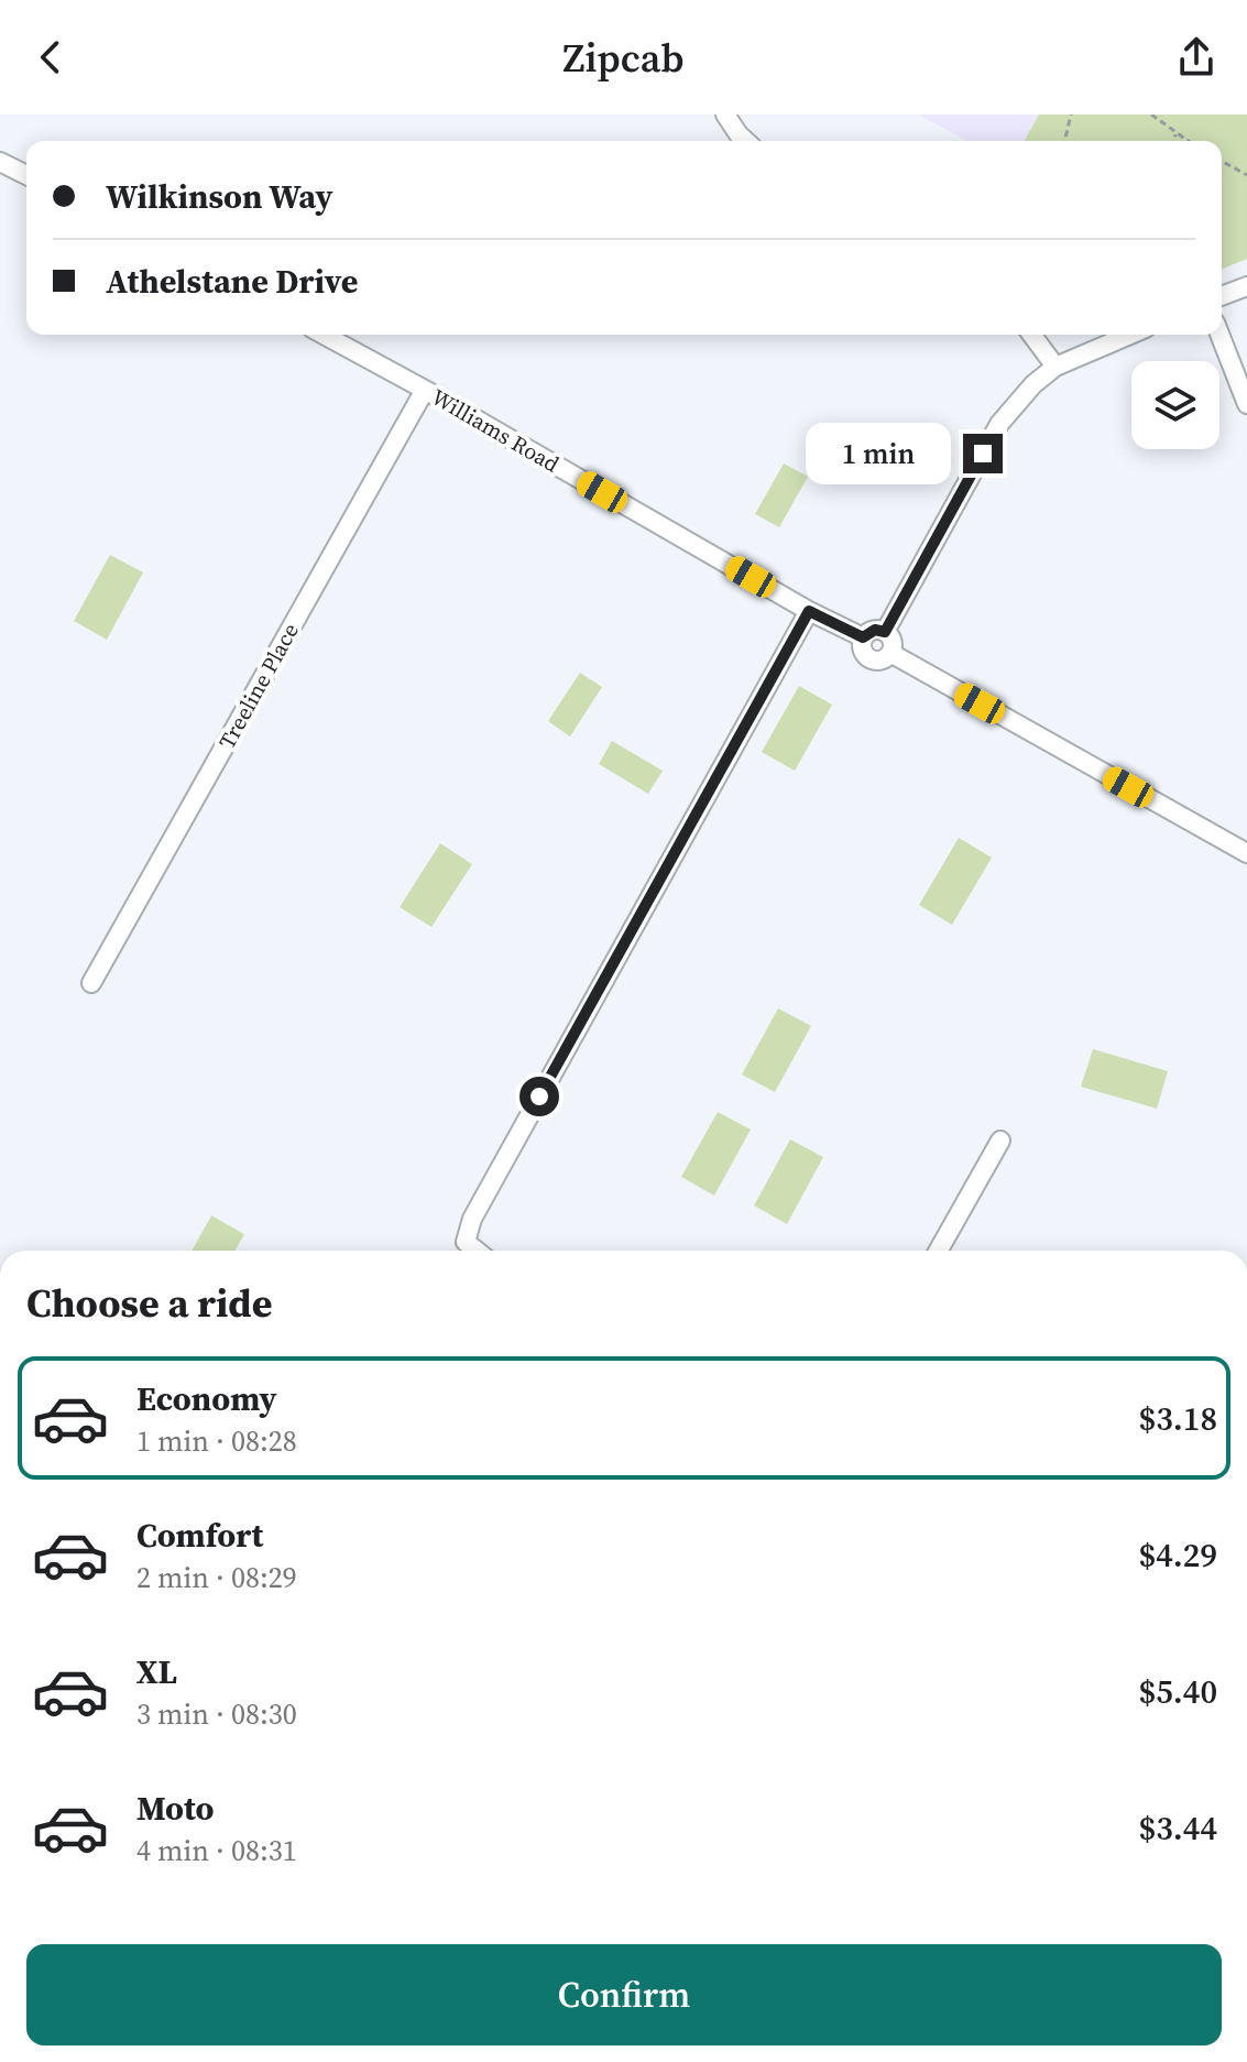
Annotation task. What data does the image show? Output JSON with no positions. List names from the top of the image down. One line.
{"streets":{"street":["Williams Road","Treeline Place"]},"crossings":[["Williams Road","Treeline Place"]],"page":{"header":"Zipcab","banner":["Wilkinson Way","Athelstane Drive"],"bubble":"1 min","heading":"Choose a ride","list":[{"name":"Economy","note":"1 min · 08:28","value":"$3.18"},{"name":"Comfort","note":"2 min · 08:29","value":"$4.29"},{"name":"XL","note":"3 min · 08:30","value":"$5.40"},{"name":"Moto","note":"4 min · 08:31","value":"$3.44"}],"buttons":"Confirm"}}
